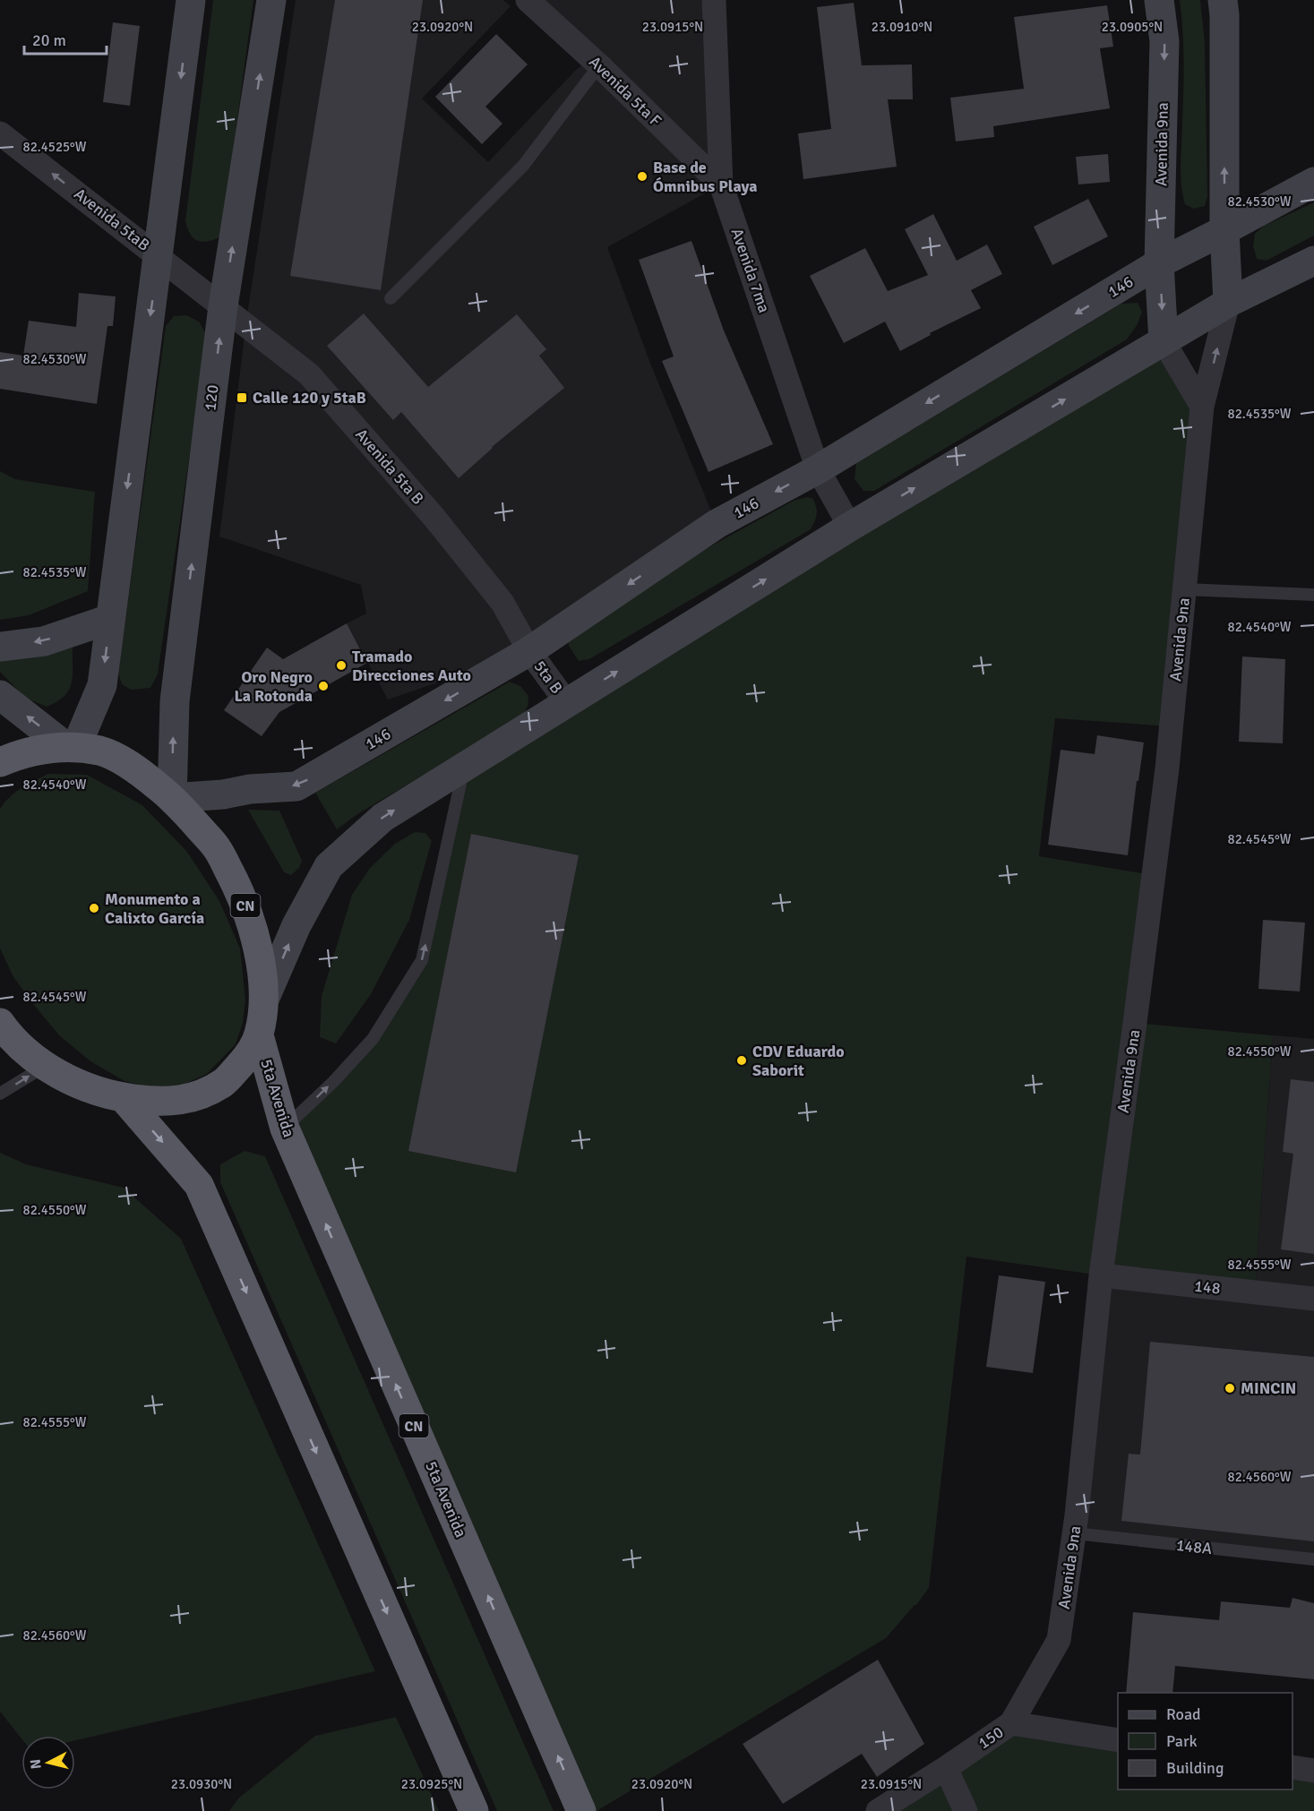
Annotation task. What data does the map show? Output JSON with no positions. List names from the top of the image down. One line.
{"streets":{"highway":["CN","5ta Avenida"],"main road":["Avenida 9na","146","120"],"street":["Avenida 5ta F","Avenida 5taB","Avenida 7ma","Avenida 5ta B","5ta B","148","150"],"lane":["148A"]},"crossings":[["Avenida 5ta F","Avenida 7ma"],["Avenida 9na","146"],["Avenida 9na","148"],["Avenida 9na","148A"],["Avenida 9na","150"],["Avenida 5taB","120"],["Avenida 5taB","Avenida 5ta B"],["Avenida 7ma","146"],["146","120"],["146","Avenida 5ta B"],["146","5ta B"],["146","CN"],["120","Avenida 5ta B"],["120","CN"],["Avenida 5ta B","5ta B"],["CN","5ta Avenida"]],"one_way":["Avenida 5taB"],"places":{"other":["Base de Ómnibus Playa","Tramado Direcciones Auto","Oro Negro La Rotonda","Monumento a Calixto García","CDV Eduardo Saborit","MINCIN"],"transit":["Calle 120 y 5taB"]},"legend":["Road","Park","Building"],"scale_bar":"20 m","north":"left","coordinates":["23.0920°N","23.0915°N","23.0910°N","23.0905°N","82.4525°W","82.4530°W","82.4535°W","82.4540°W","82.4545°W","82.4550°W","82.4555°W","82.4560°W","23.0930°N","23.0925°N"]}
